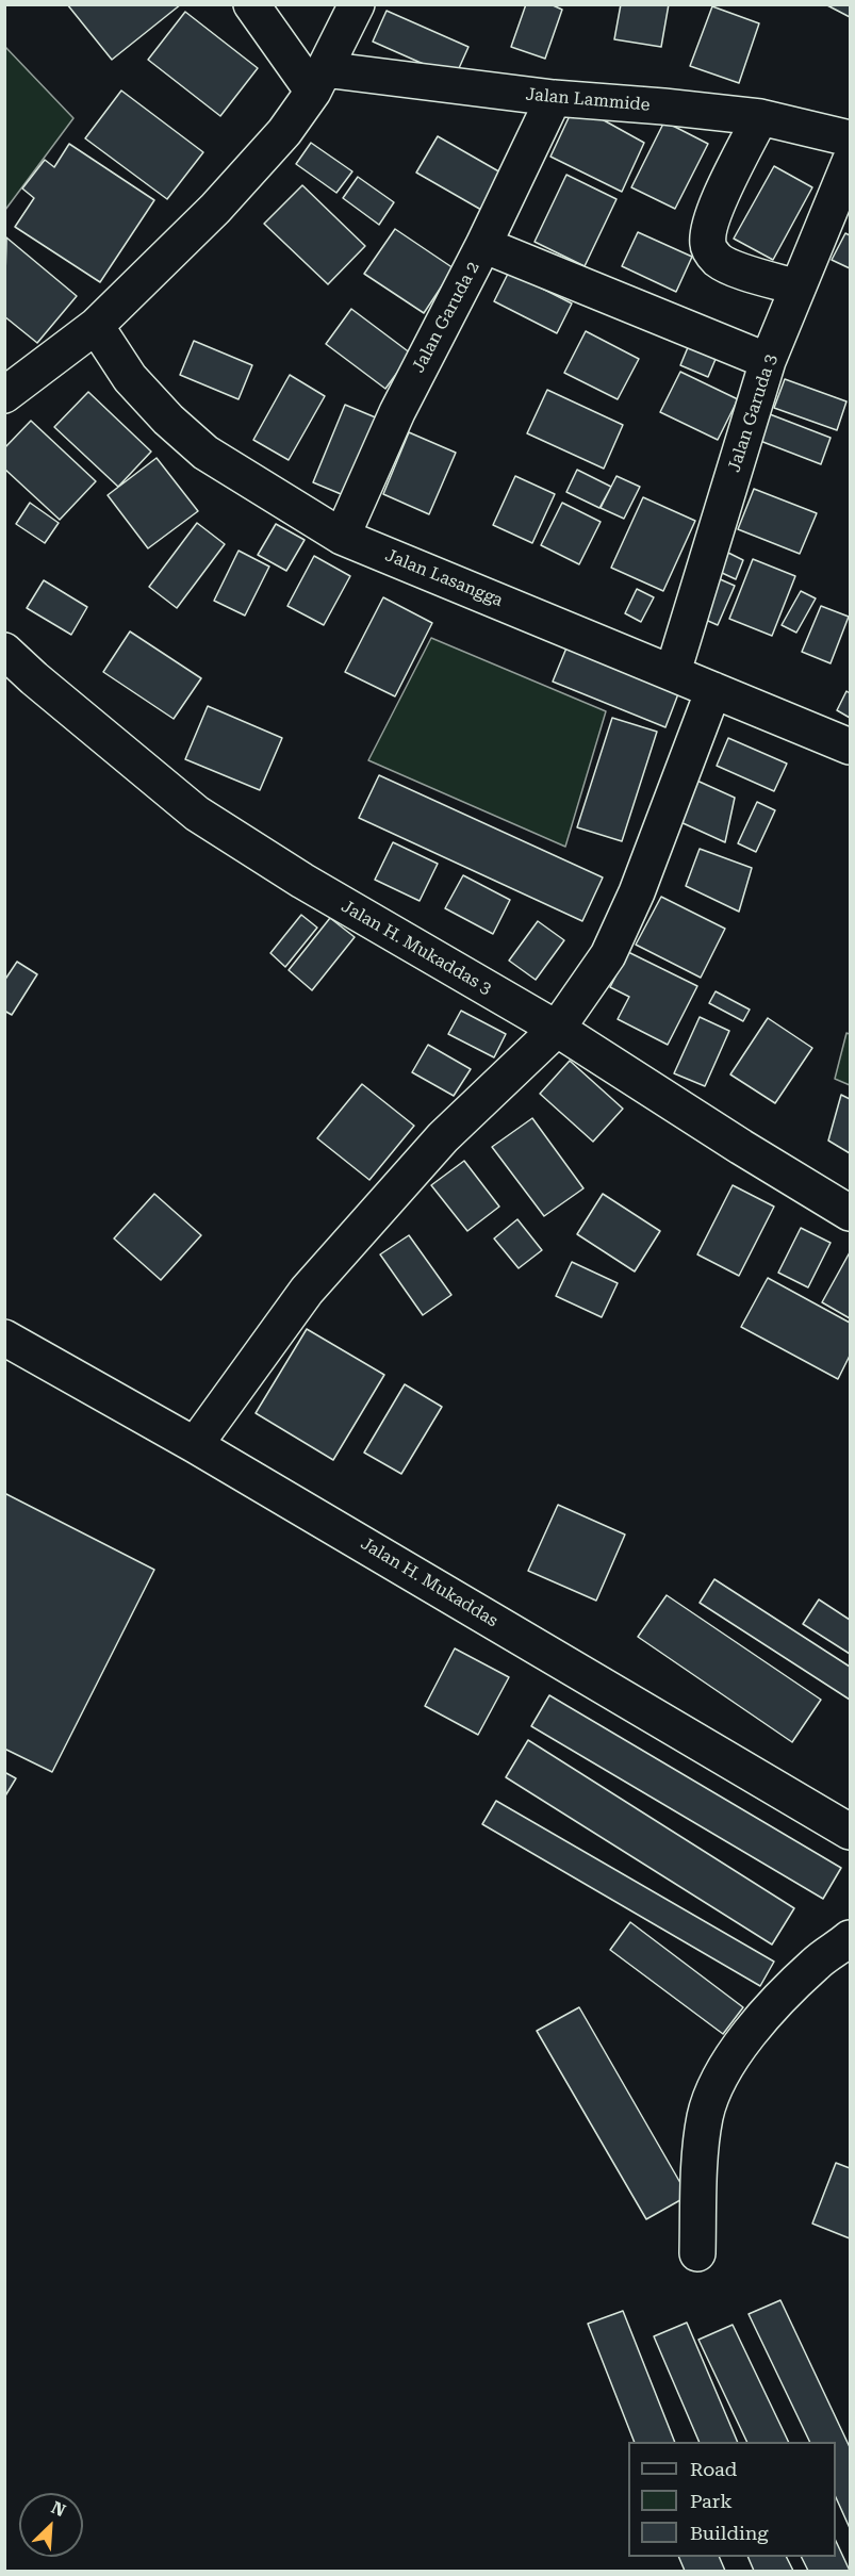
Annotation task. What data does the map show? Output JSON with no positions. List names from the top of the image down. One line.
{"streets":{"street":["Jalan Lammide","Jalan Garuda 2","Jalan Garuda 3","Jalan Lasangga","Jalan H. Mukaddas 3","Jalan H. Mukaddas"]},"crossings":[["Jalan Lammide","Jalan Garuda 2"],["Jalan Garuda 2","Jalan Lasangga"],["Jalan Garuda 3","Jalan Lasangga"]],"legend":["Road","Park","Building"],"north":"top right"}
